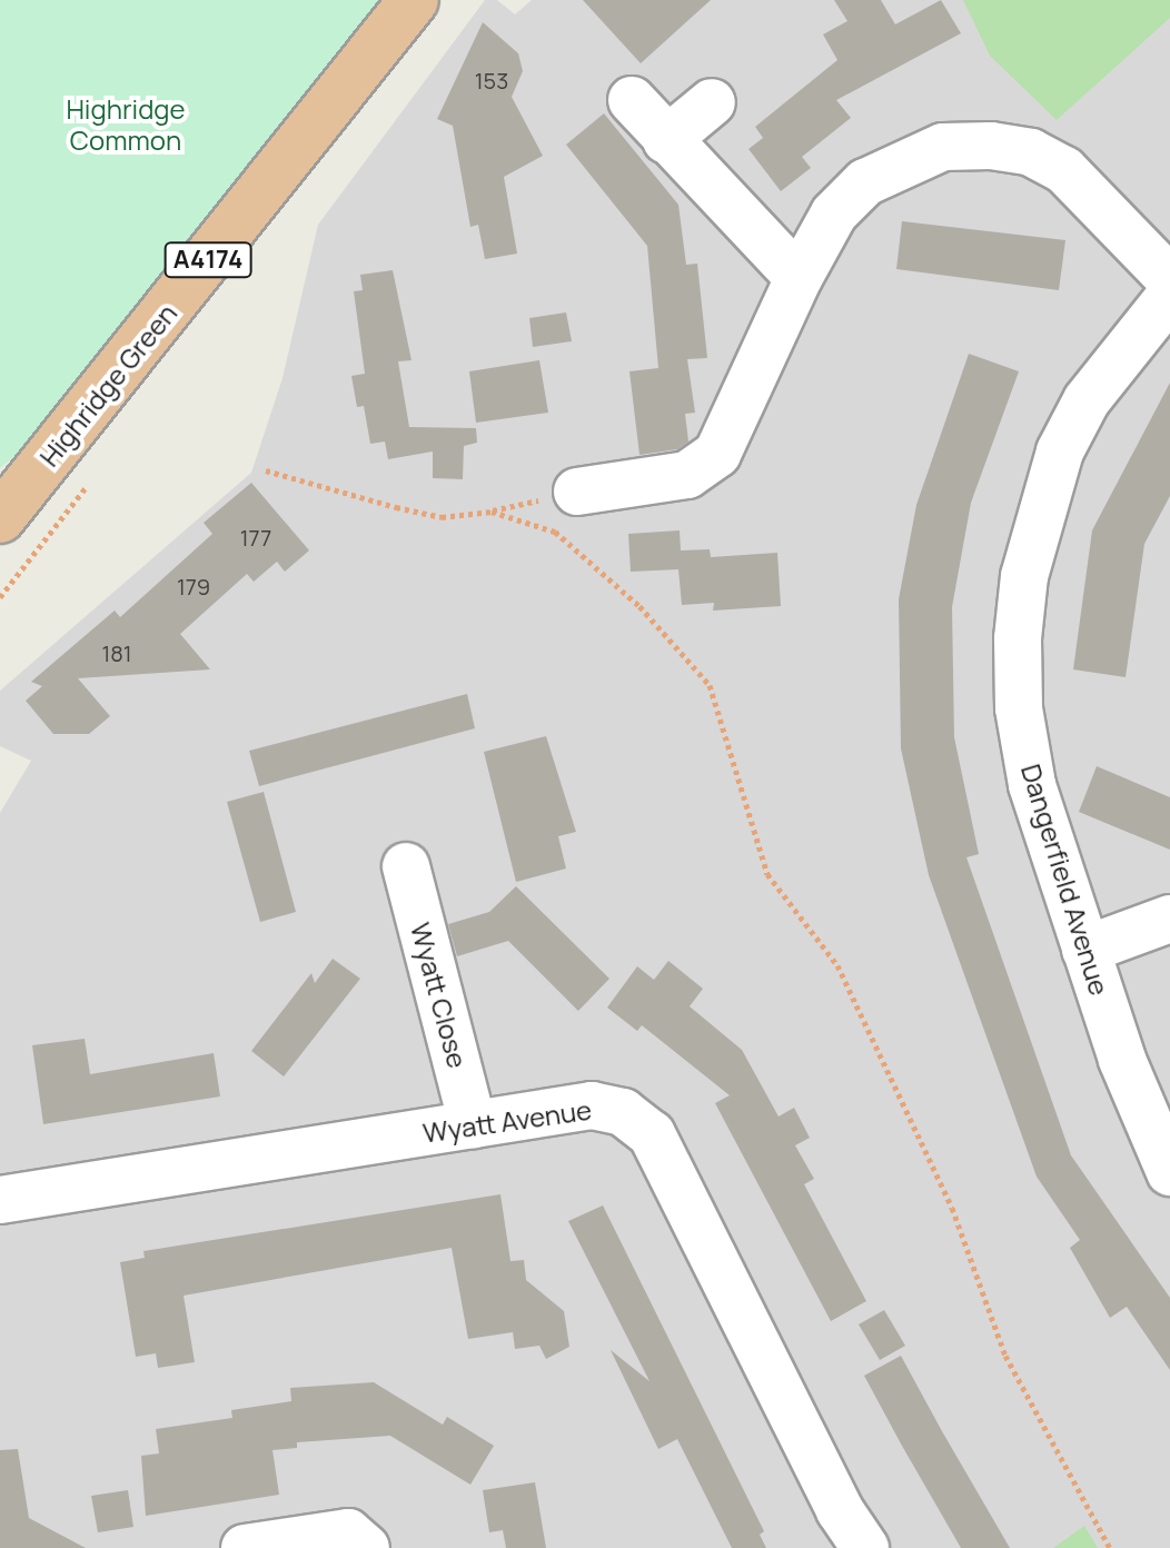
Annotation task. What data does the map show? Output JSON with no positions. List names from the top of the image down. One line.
{"streets":{"highway":["A4174","Highridge Green"],"street":["Dangerfield Avenue","Wyatt Close","Wyatt Avenue"]},"crossings":[["Wyatt Close","Wyatt Avenue"]],"parks":["Highridge Common"],"house_numbers":["153","177","179","181"]}
